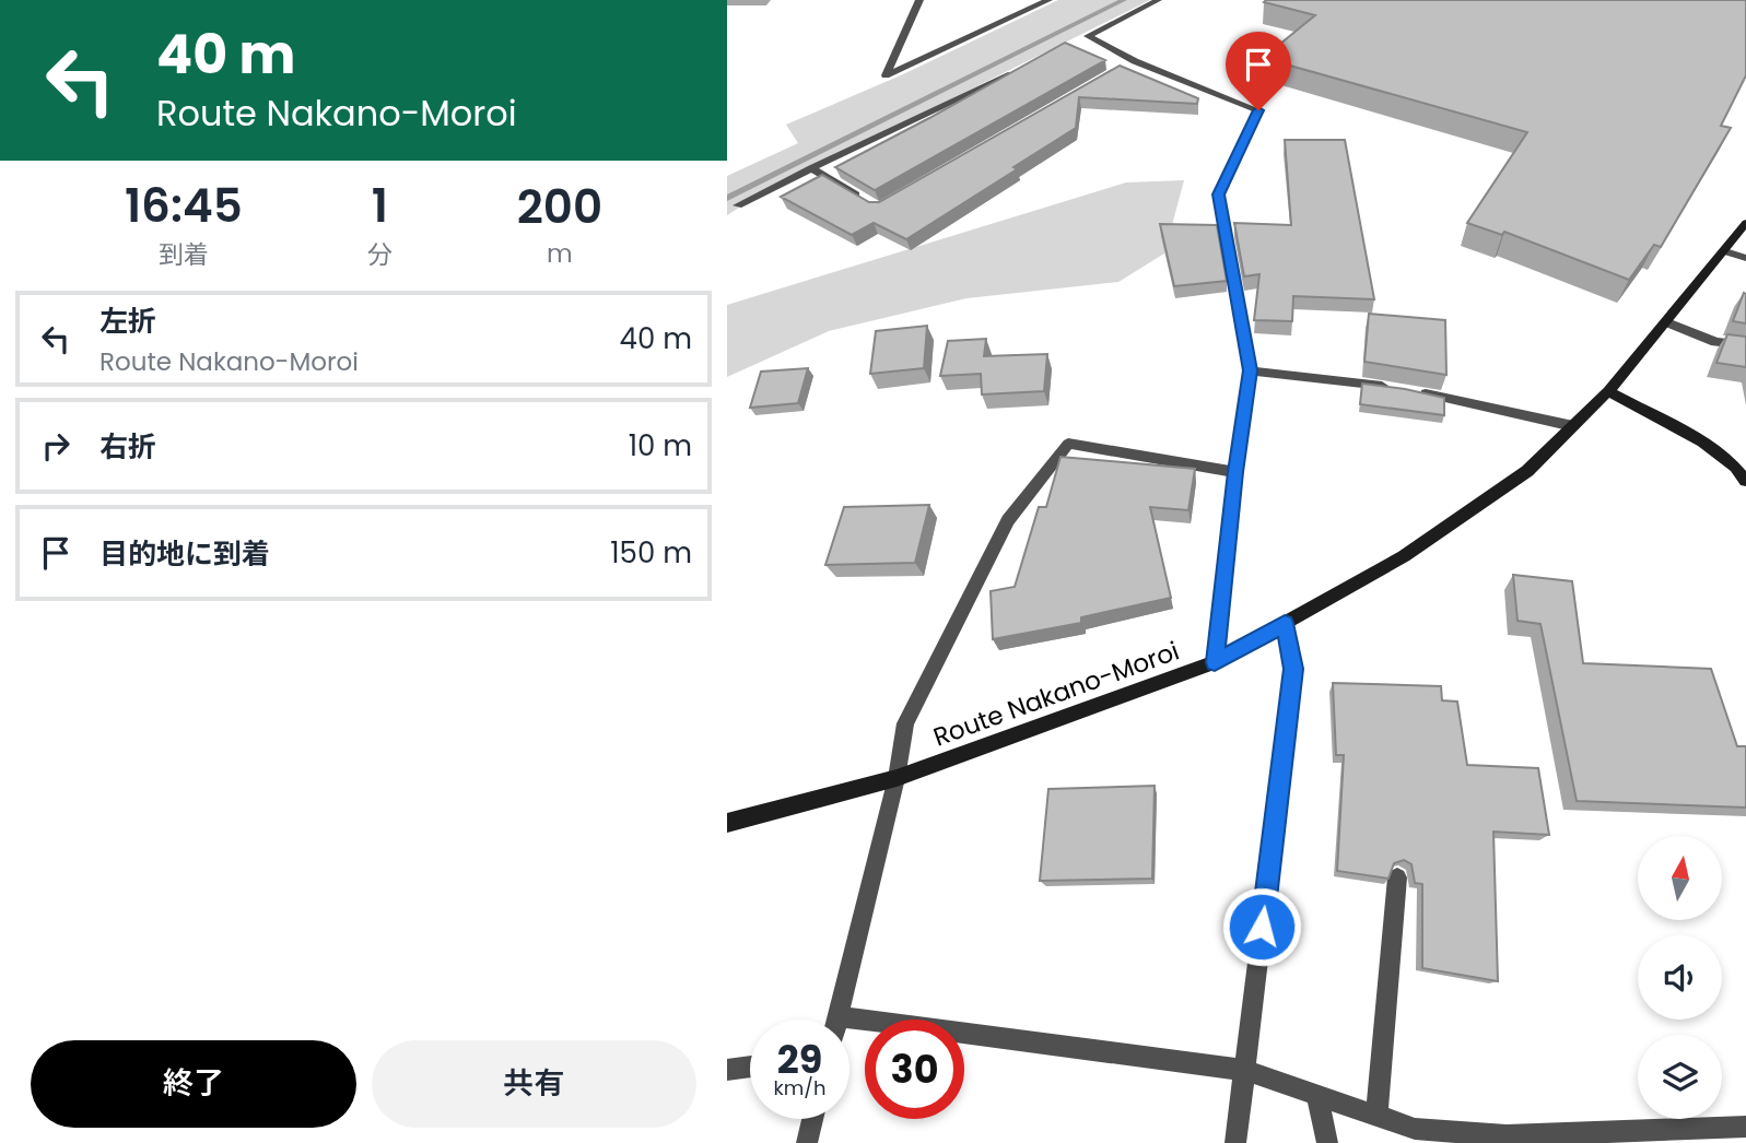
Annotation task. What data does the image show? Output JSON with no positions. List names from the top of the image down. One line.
{"streets":{"main road":["Route Nakano-Moroi"]},"north":"top","page":{"turn":["40 m","Route Nakano-Moroi"],"eta":["16:45","到着","1","分","200","m"],"list":[{"name":"左折","note":"Route Nakano-Moroi","value":"40 m"},{"name":"右折","value":"10 m"},{"name":"目的地に到着","value":"150 m"}],"speed":"29 km/h","limit":"30","buttons":["終了","共有"]}}
